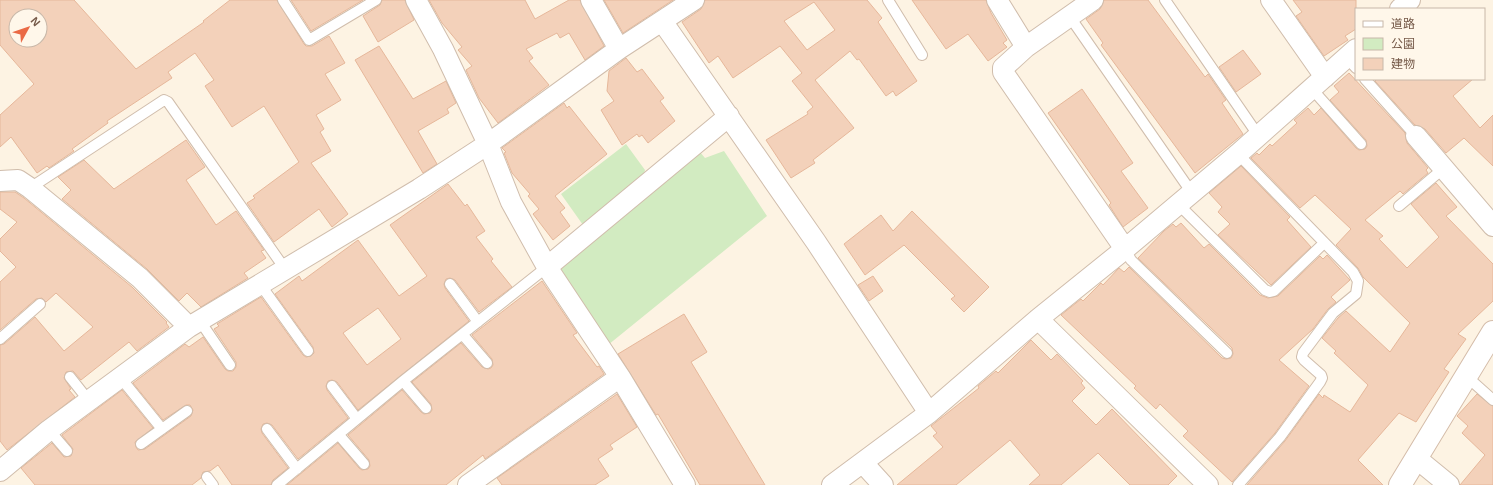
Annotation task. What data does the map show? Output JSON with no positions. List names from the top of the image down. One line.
{"legend":["道路","公園","建物"],"north":"top right"}
